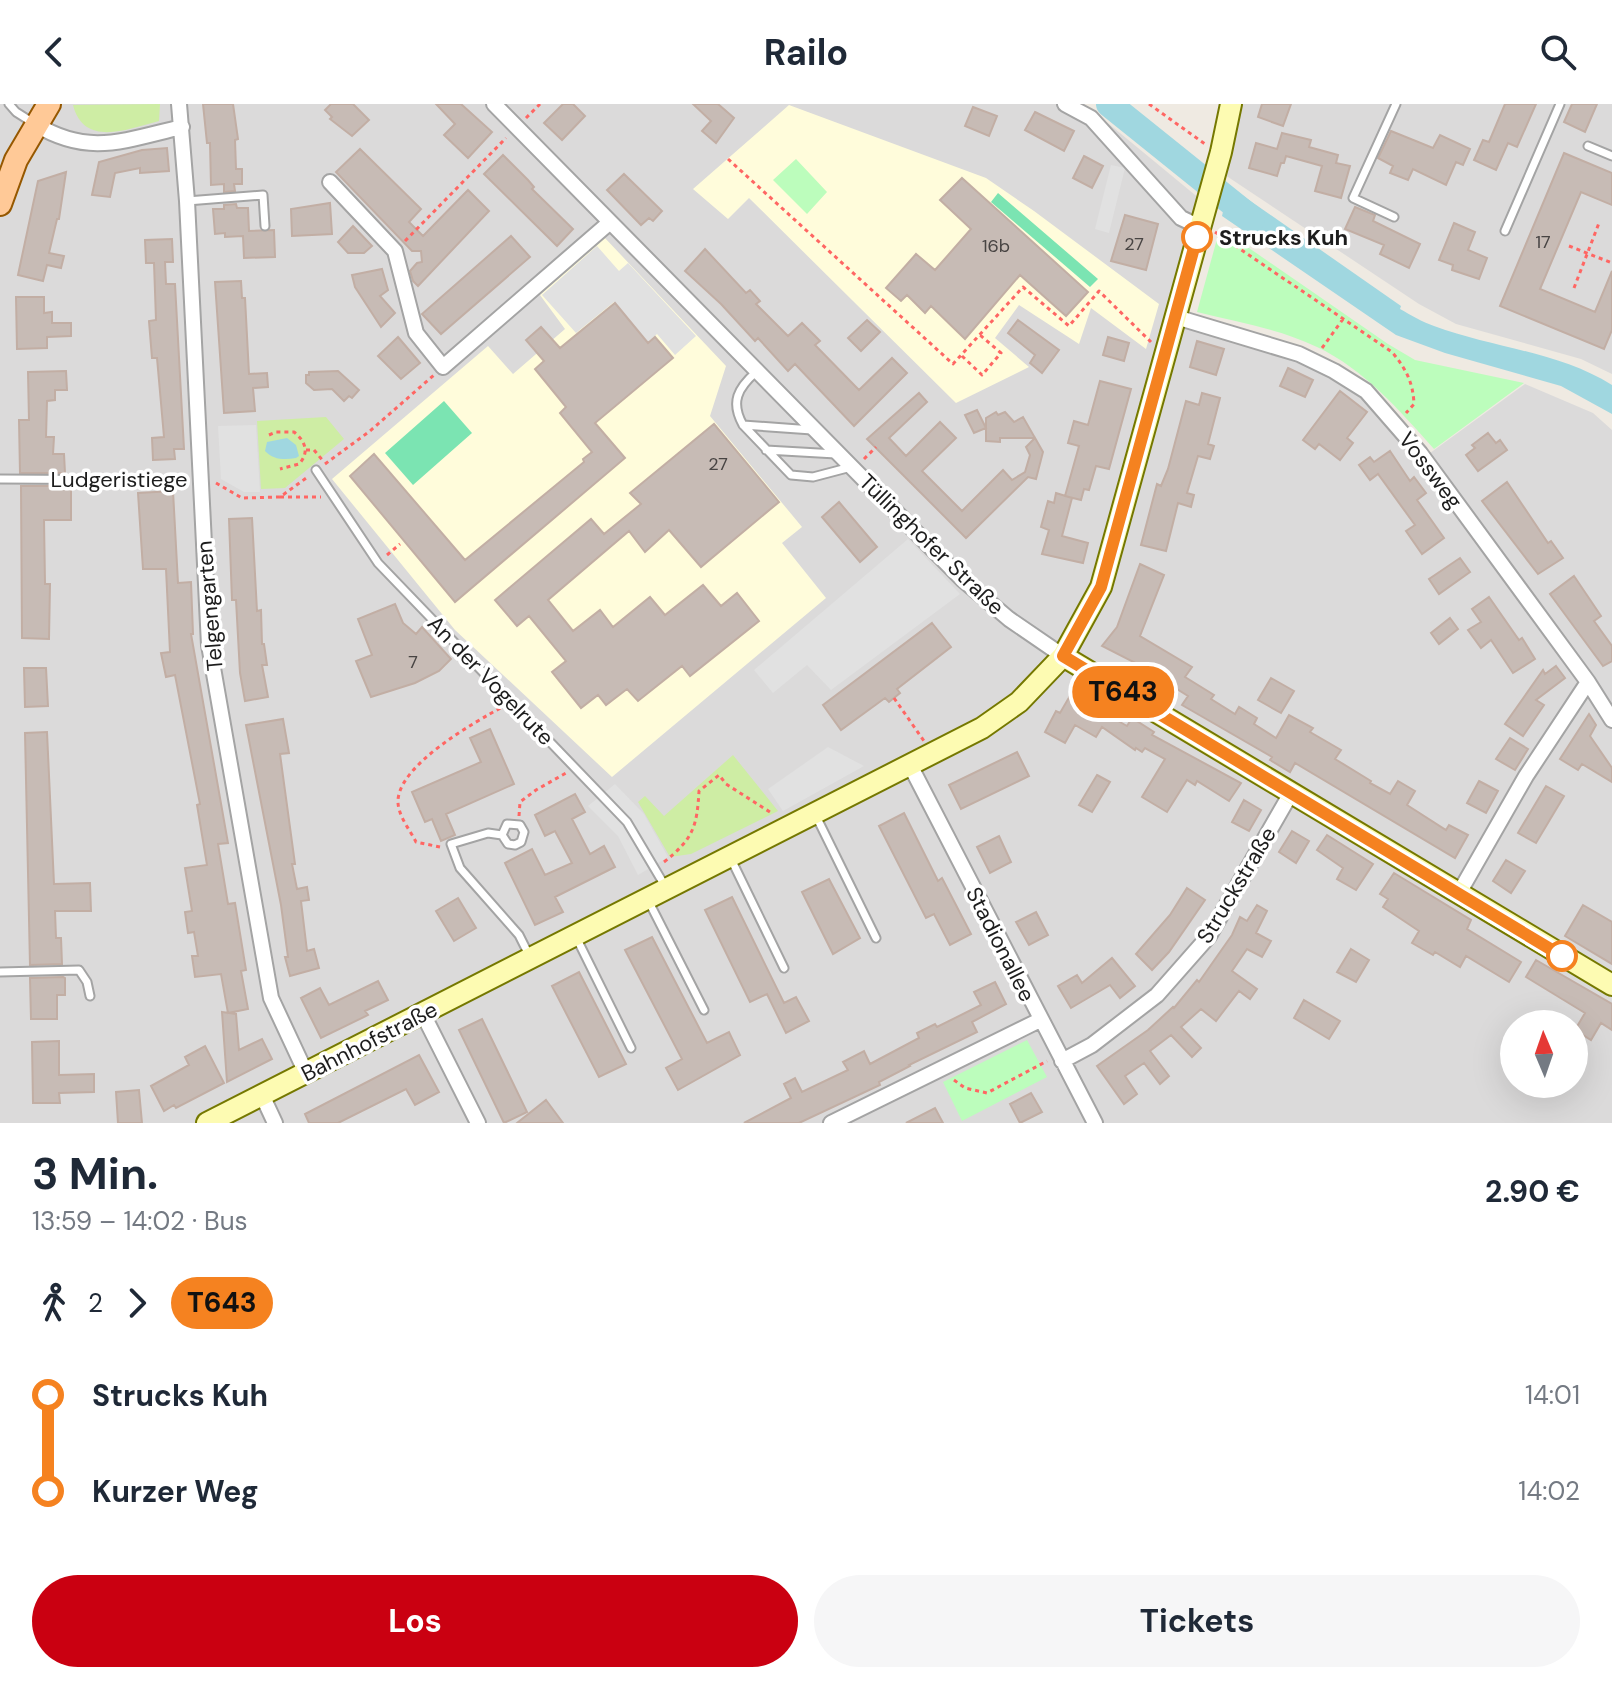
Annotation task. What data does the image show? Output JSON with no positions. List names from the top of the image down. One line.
{"streets":{"main road":["Tüllinghofer Straße","Bahnhofstraße"],"street":["Vossweg","Telgengarten","Struckstraße","Stadionallee"],"lane":["Ludgeristiege","An der Vogelrute"]},"crossings":[["Ludgeristiege","Telgengarten"],["Ludgeristiege","An der Vogelrute"],["Tüllinghofer Straße","Struckstraße"],["Telgengarten","Bahnhofstraße"],["An der Vogelrute","Bahnhofstraße"],["Struckstraße","Stadionallee"]],"places":["Strucks Kuh"],"lines":["bus line T643"],"house_numbers":["17","27","16b","27","7"],"north":"top","page":{"header":"Railo","on_map":"T643","heading":["3 Min.","13:59 – 14:02 · Bus","2.90 €"],"legs":["2","T643"],"list":[{"name":"Strucks Kuh","value":"14:01"},{"name":"Kurzer Weg","value":"14:02"}],"buttons":["Los","Tickets"]}}
